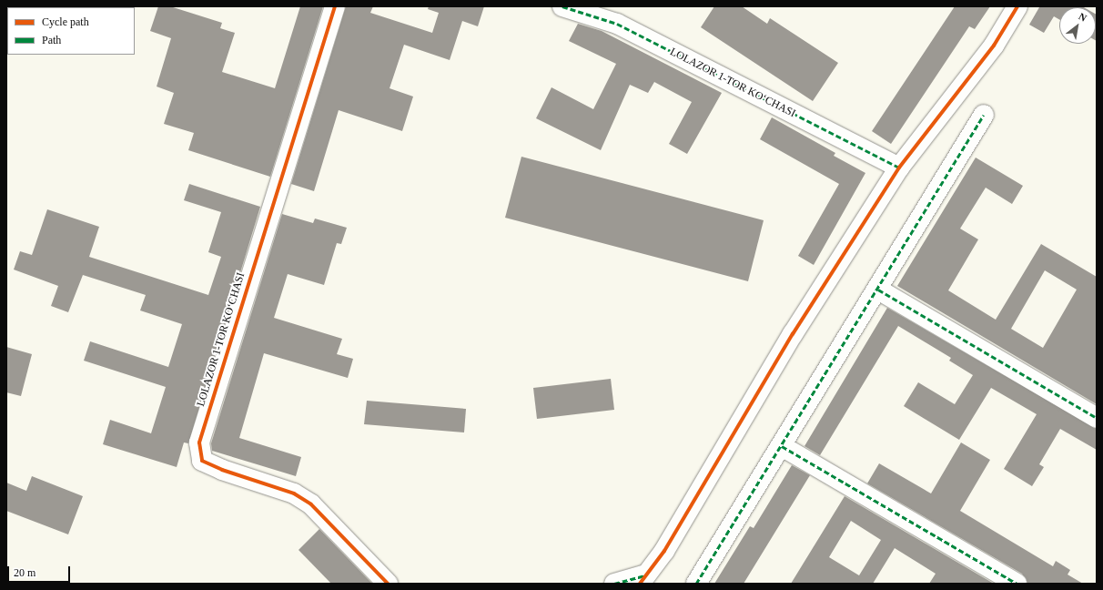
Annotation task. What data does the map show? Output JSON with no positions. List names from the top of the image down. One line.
{"streets":{"street":["LOLAZOR 1-TOR KO‘CHASI"]},"legend":["Cycle path","Path"],"scale_bar":"20 m","north":"top right"}
